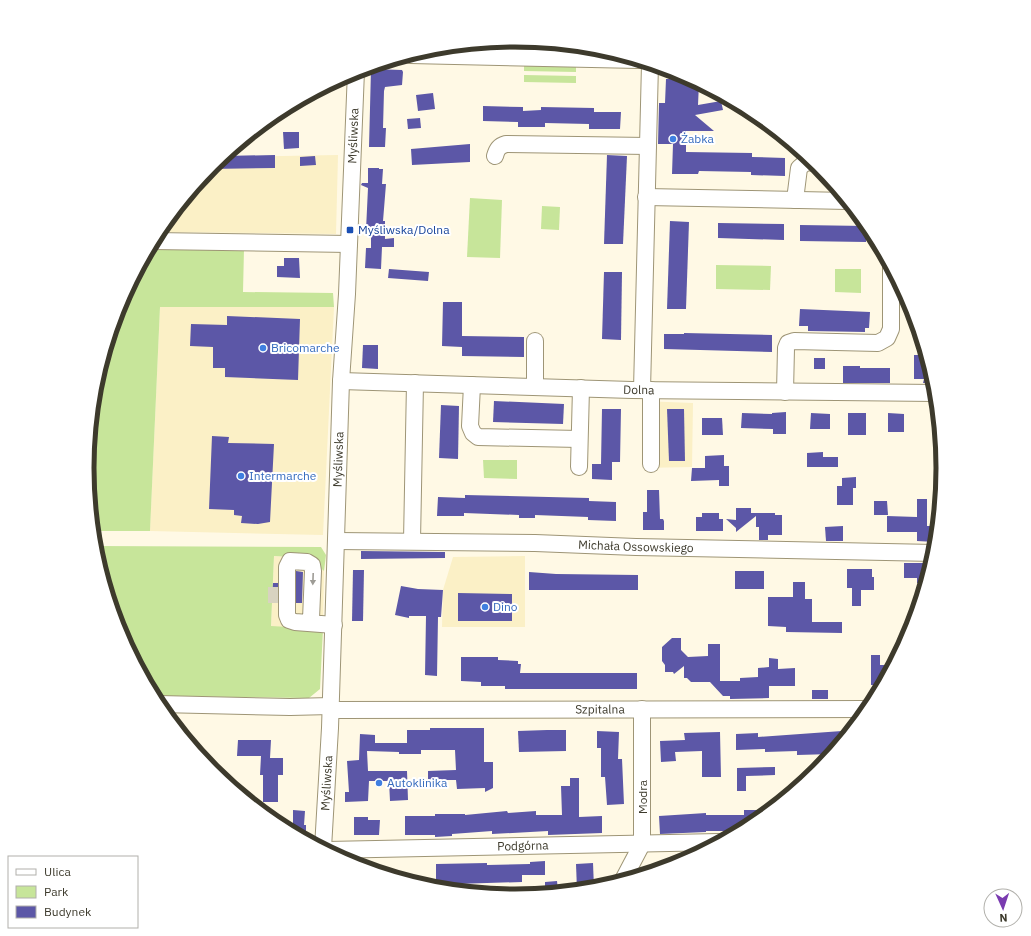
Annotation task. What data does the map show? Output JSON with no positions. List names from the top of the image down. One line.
{"streets":{"street":["Myśliwska","Dolna","Michała Ossowskiego","Szpitalna","Modra","Podgórna"]},"crossings":[["Myśliwska","Dolna"],["Myśliwska","Michała Ossowskiego"],["Myśliwska","Szpitalna"],["Szpitalna","Modra"],["Modra","Podgórna"]],"places":{"other":["Żabka","Bricomarche","Intermarche","Dino","Autoklinika"],"transit":["Myśliwska/Dolna"]},"legend":["Ulica","Park","Budynek"],"north":"bottom"}
